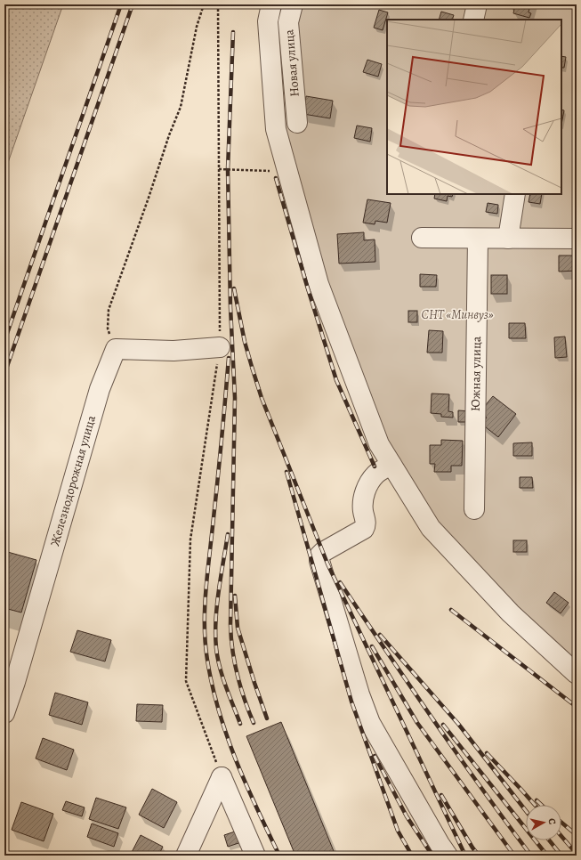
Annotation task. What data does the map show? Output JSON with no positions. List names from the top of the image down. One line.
{"streets":{"street":["Новая улица","Южная улица","Железнодорожная улица"]},"parks":["СНТ «Минвуз»"],"north":"right"}
